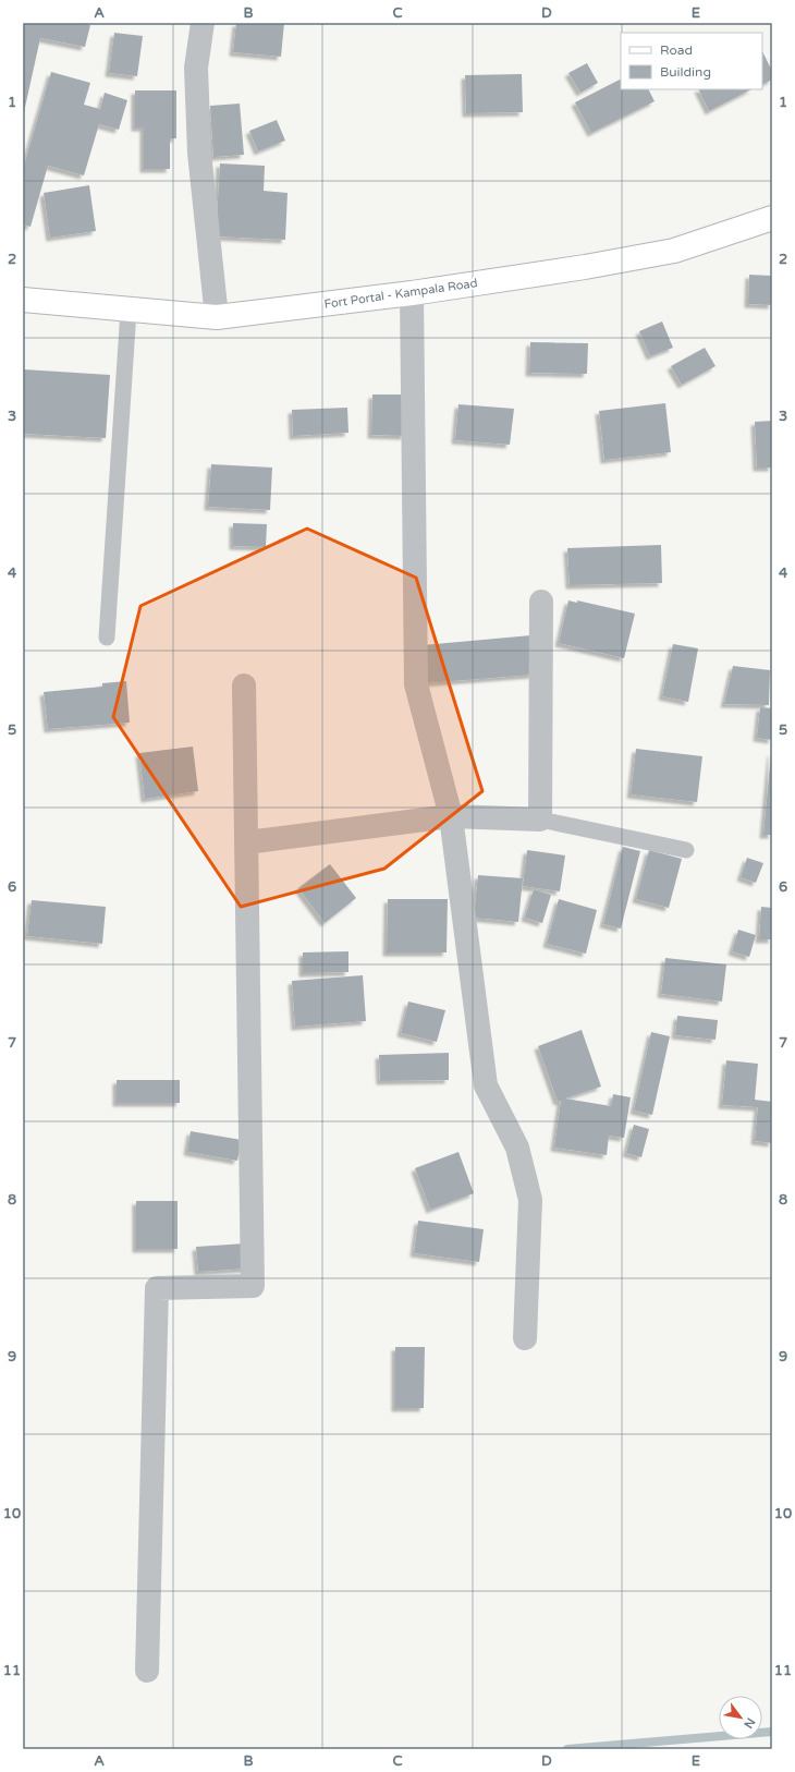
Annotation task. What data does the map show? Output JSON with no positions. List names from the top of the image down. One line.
{"streets":{"main road":["Fort Portal - Kampala Road"]},"legend":["Road","Building"],"north":"bottom right","grid":{"columns":["A","B","C","D","E"],"rows":["1","2","3","4","5","6","7","8","9","10","11"]}}
